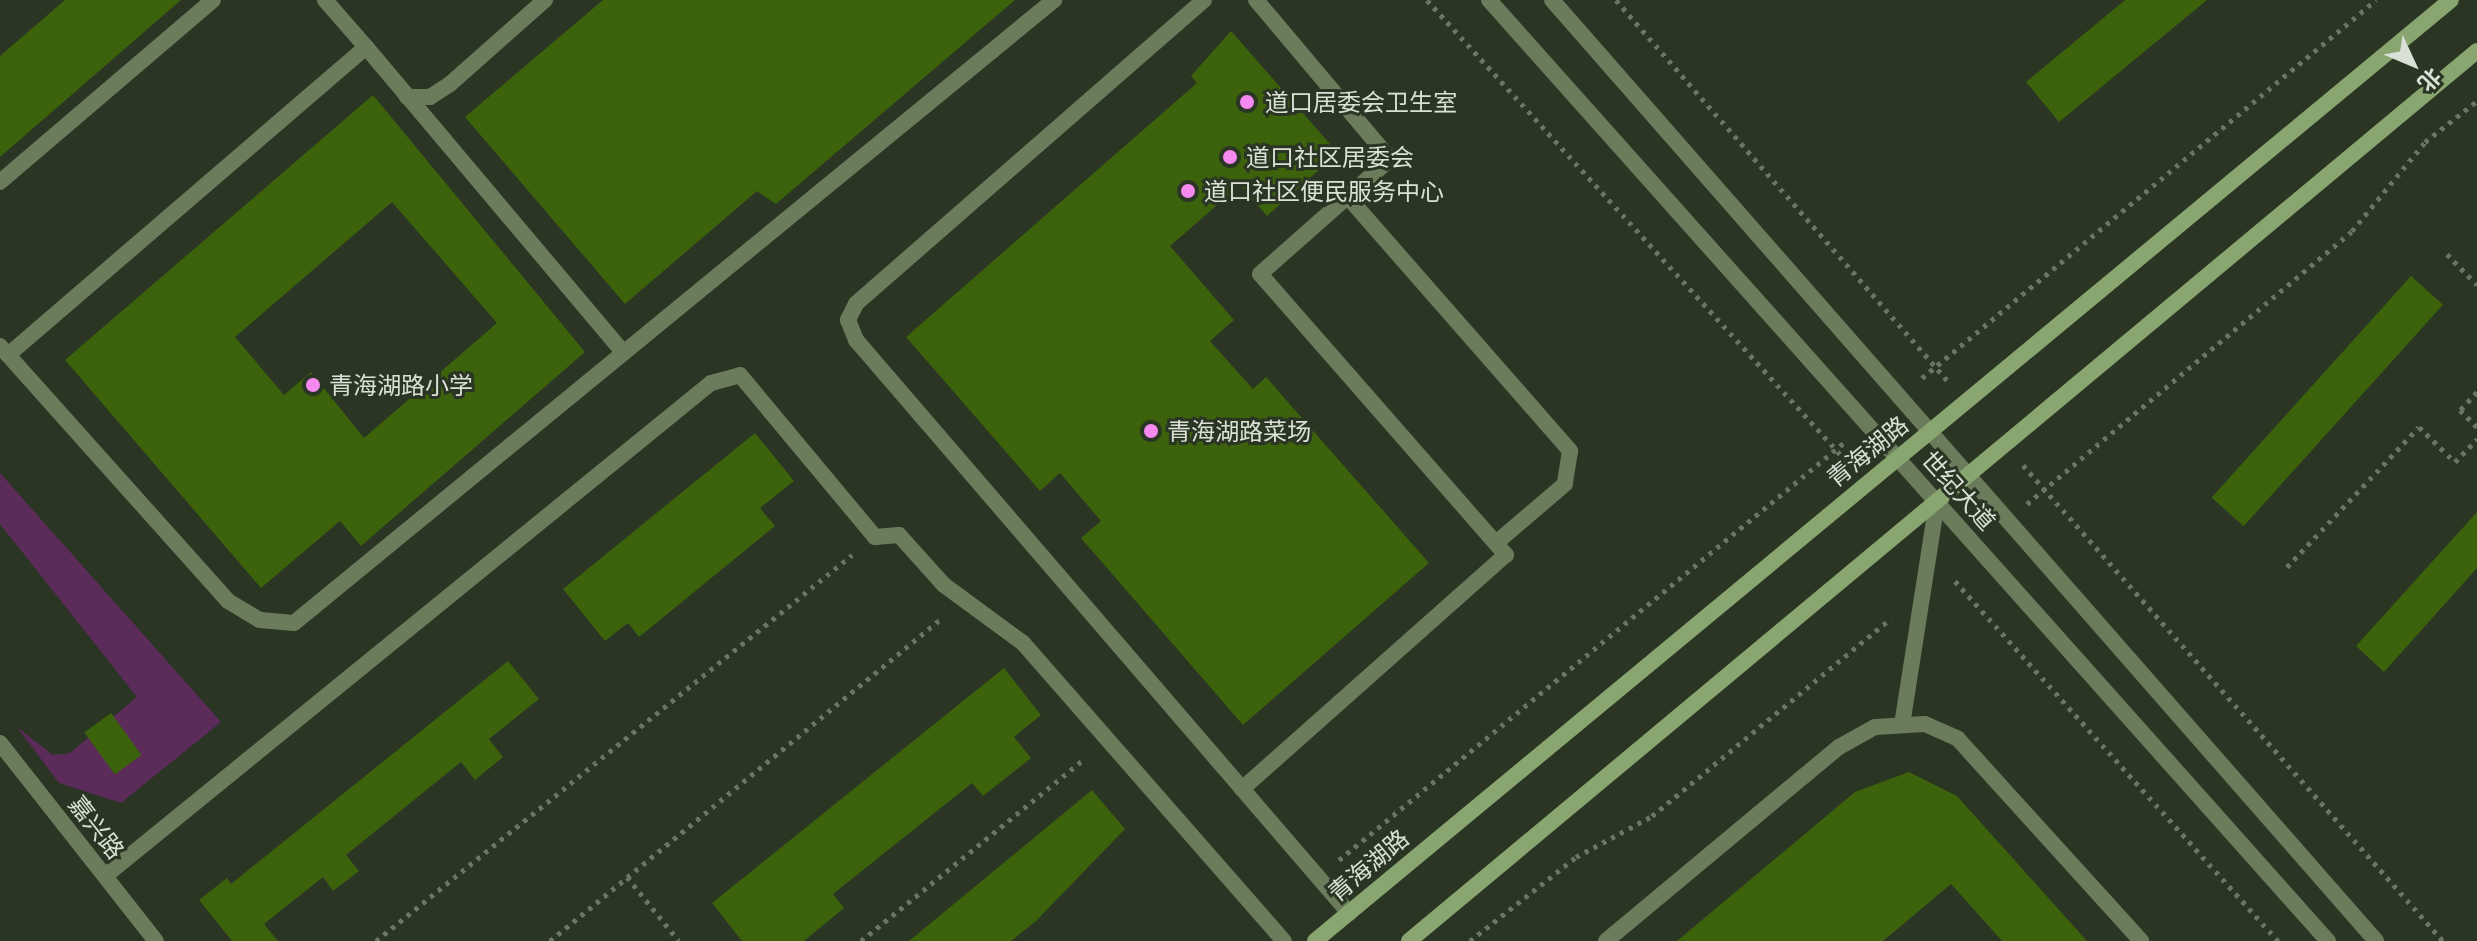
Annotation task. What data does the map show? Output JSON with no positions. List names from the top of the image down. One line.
{"streets":{"main road":["青海湖路"],"street":["世纪大道","嘉兴路"]},"crossings":[["青海湖路","世纪大道"]],"places":["道口居委会卫生室","道口社区居委会","道口社区便民服务中心","青海湖路小学","青海湖路菜场"],"north":"bottom right"}
